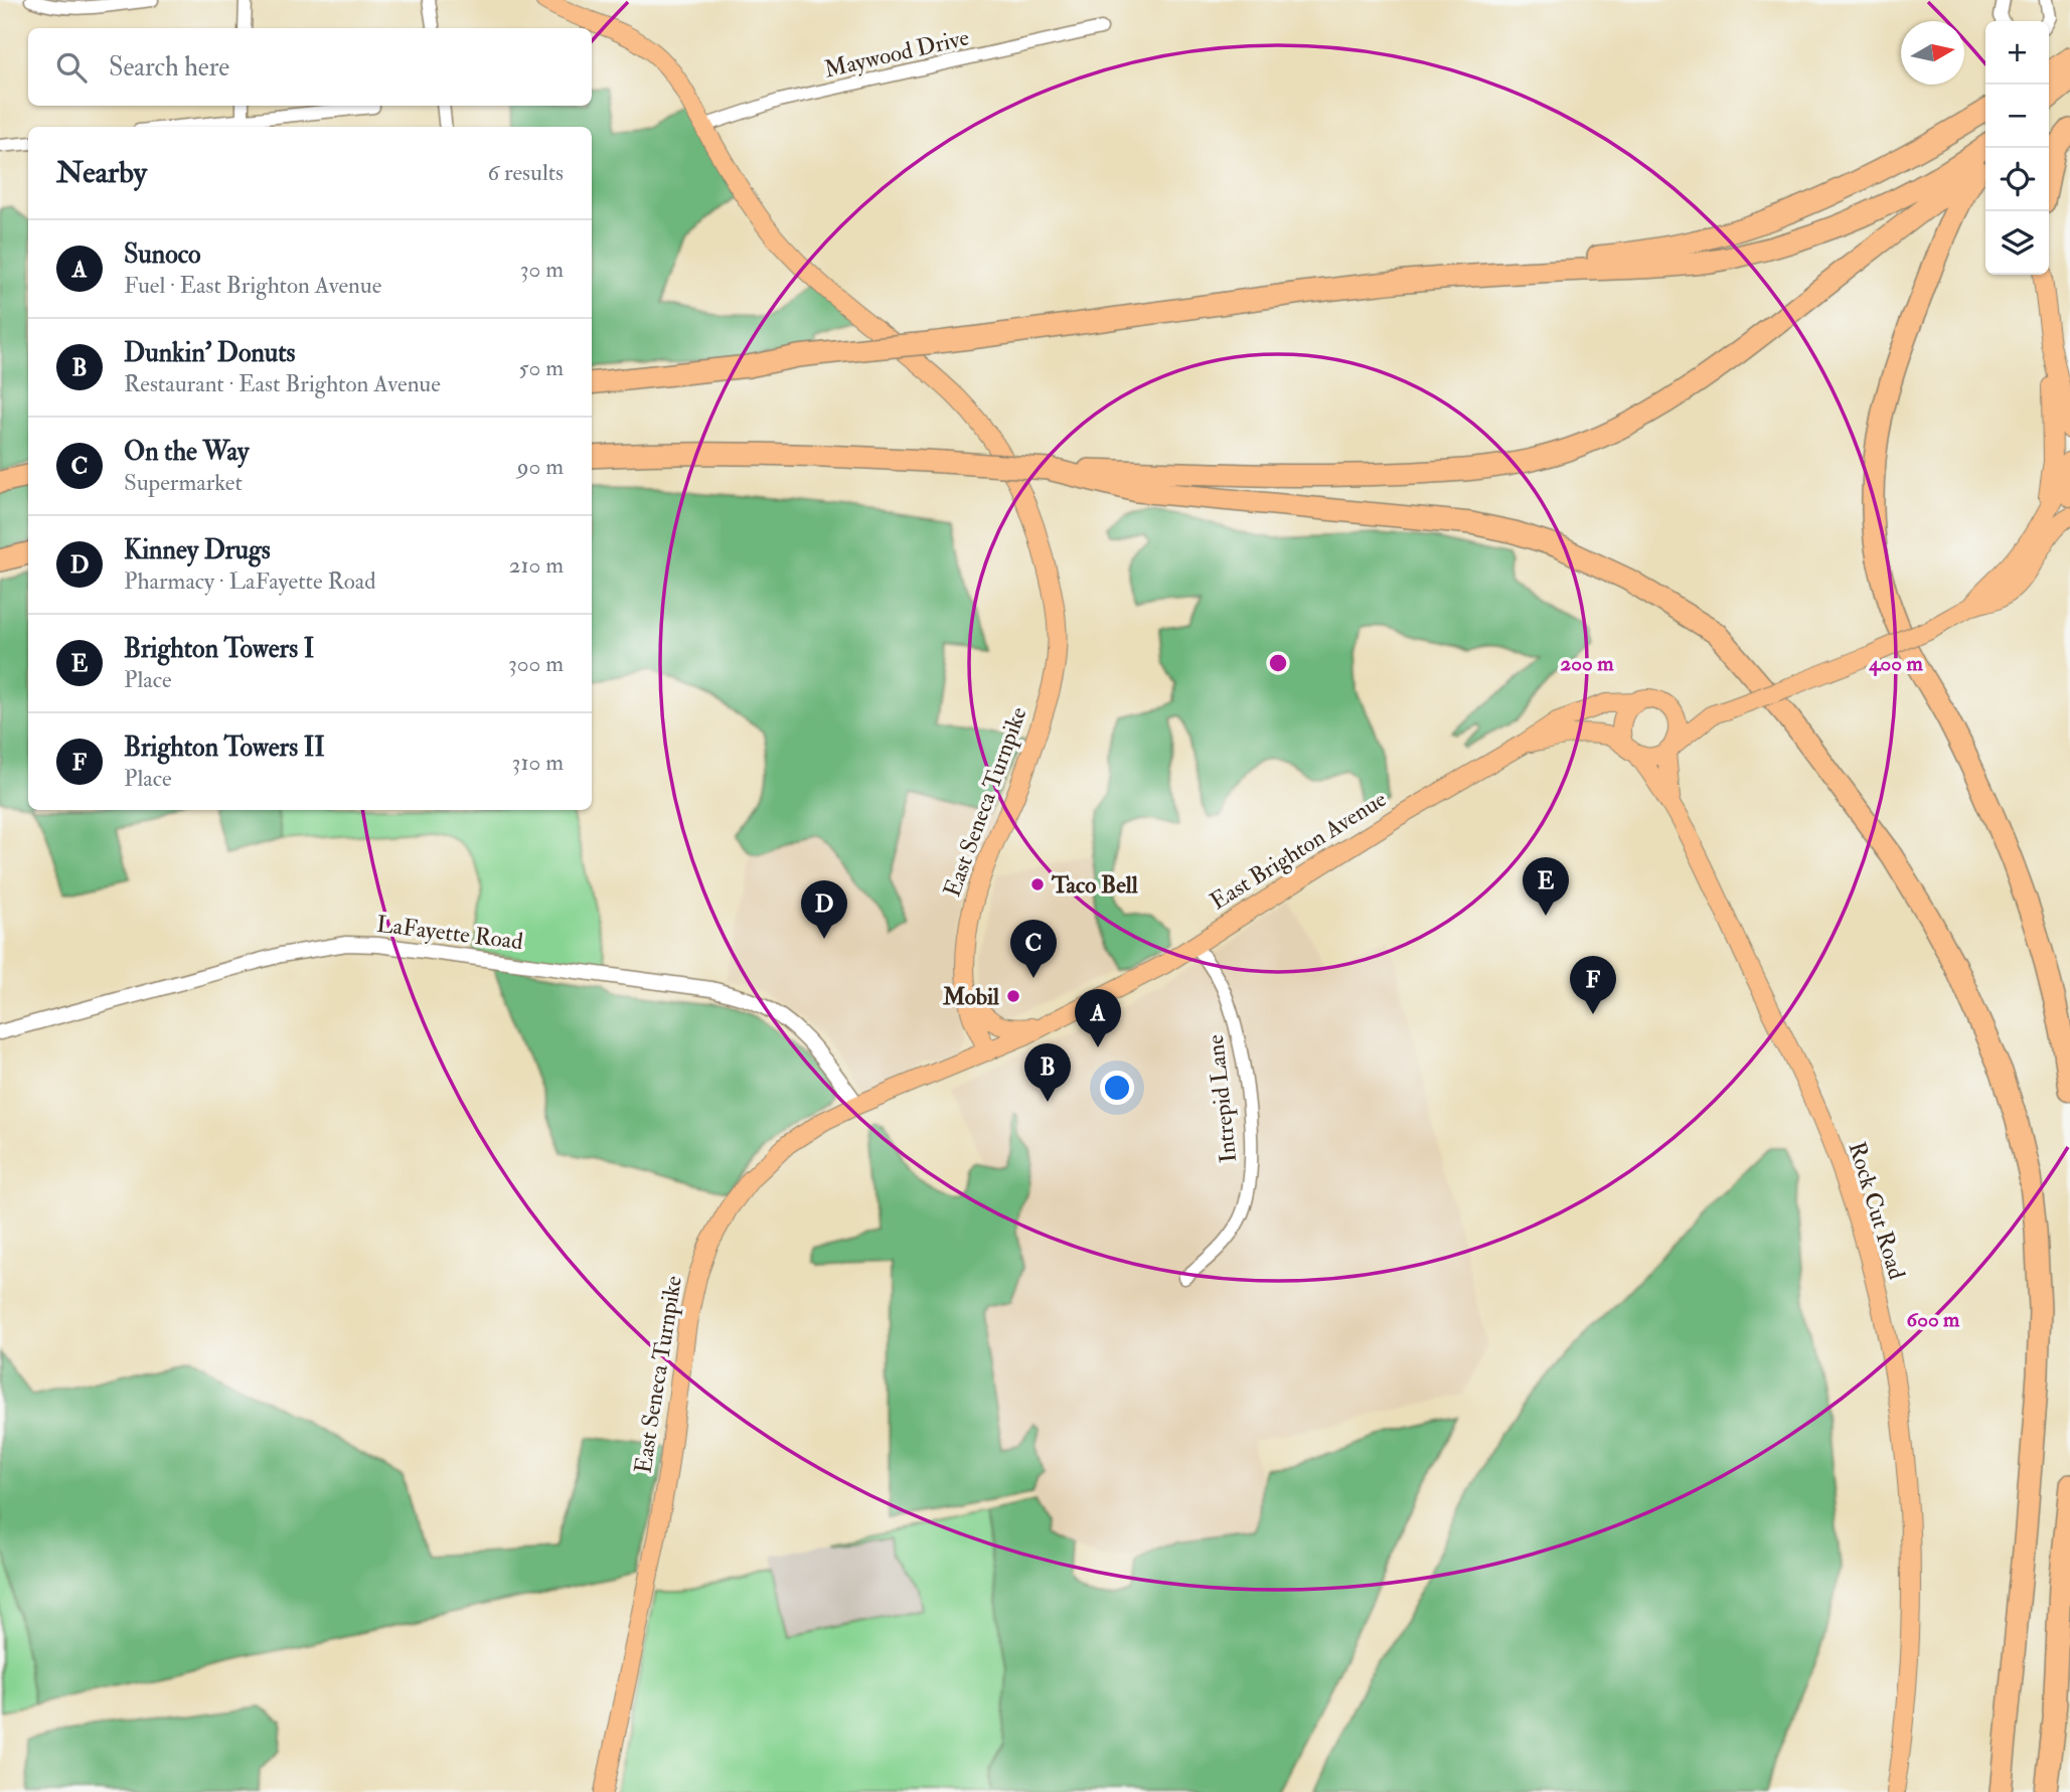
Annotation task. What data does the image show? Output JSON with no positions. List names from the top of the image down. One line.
{"streets":{"main road":["East Seneca Turnpike","East Brighton Avenue","Rock Cut Road"],"street":["Maywood Drive","LaFayette Road","Intrepid Lane"]},"crossings":[["Maywood Drive","East Seneca Turnpike"],["East Seneca Turnpike","East Brighton Avenue"],["East Seneca Turnpike","LaFayette Road"],["East Brighton Avenue","Intrepid Lane"],["East Brighton Avenue","Rock Cut Road"]],"places":["Taco Bell","Mobil"],"north":"right","page":{"map_buttons":["+","−"],"search":"Search here","heading":["Nearby","6 results"],"list":[{"mark":"A","name":"Sunoco","note":"Fuel · East Brighton Avenue","value":"30 m"},{"mark":"B","name":"Dunkin' Donuts","note":"Restaurant · East Brighton Avenue","value":"50 m"},{"mark":"C","name":"On the Way","note":"Supermarket","value":"90 m"},{"mark":"D","name":"Kinney Drugs","note":"Pharmacy · LaFayette Road","value":"210 m"},{"mark":"E","name":"Brighton Towers I","note":"Place","value":"300 m"},{"mark":"F","name":"Brighton Towers II","note":"Place","value":"310 m"}],"pins":["E","D","C","F","A","B"]},"rings":["200 m","400 m","600 m"]}
